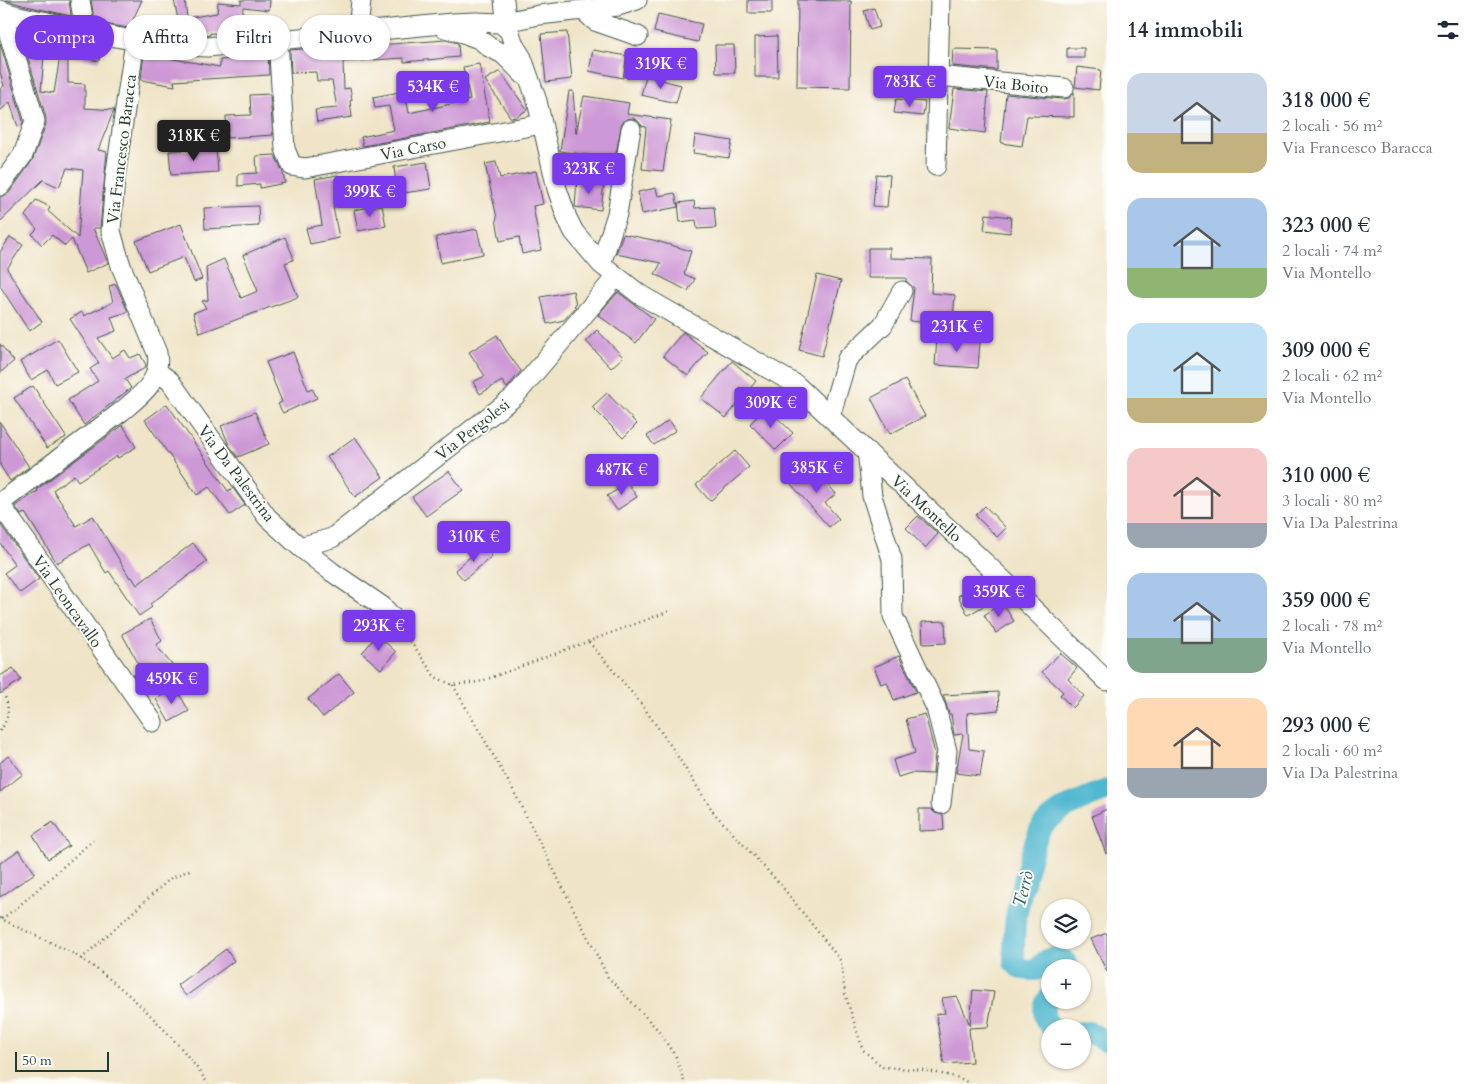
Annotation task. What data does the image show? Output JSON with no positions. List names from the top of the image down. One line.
{"streets":{"street":["Via Boito","Via Carso","Via Francesco Baracca","Via Pergolesi","Via Da Palestrina","Via Montello","Via Leoncavallo"]},"crossings":[["Via Carso","Via Montello"],["Via Francesco Baracca","Via Da Palestrina"],["Via Pergolesi","Via Da Palestrina"],["Via Pergolesi","Via Montello"]],"water":["Terrò"],"scale_bar":"50 m","page":{"heading":"14 immobili","chip":["Compra","Affitta","Filtri","Nuovo"],"price":["319K €","783K €","534K €","318K €","323K €","399K €","231K €","309K €","385K €","487K €","310K €","359K €","293K €","459K €"],"list":[{"name":"318 000 €","note":"2 locali · 56 m² · Via Francesco Baracca"},{"name":"323 000 €","note":"2 locali · 74 m² · Via Montello"},{"name":"309 000 €","note":"2 locali · 62 m² · Via Montello"},{"name":"310 000 €","note":"3 locali · 80 m² · Via Da Palestrina"},{"name":"359 000 €","note":"2 locali · 78 m² · Via Montello"},{"name":"293 000 €","note":"2 locali · 60 m² · Via Da Palestrina"}],"map_buttons":["+","−"],"scale":"50 m"}}
